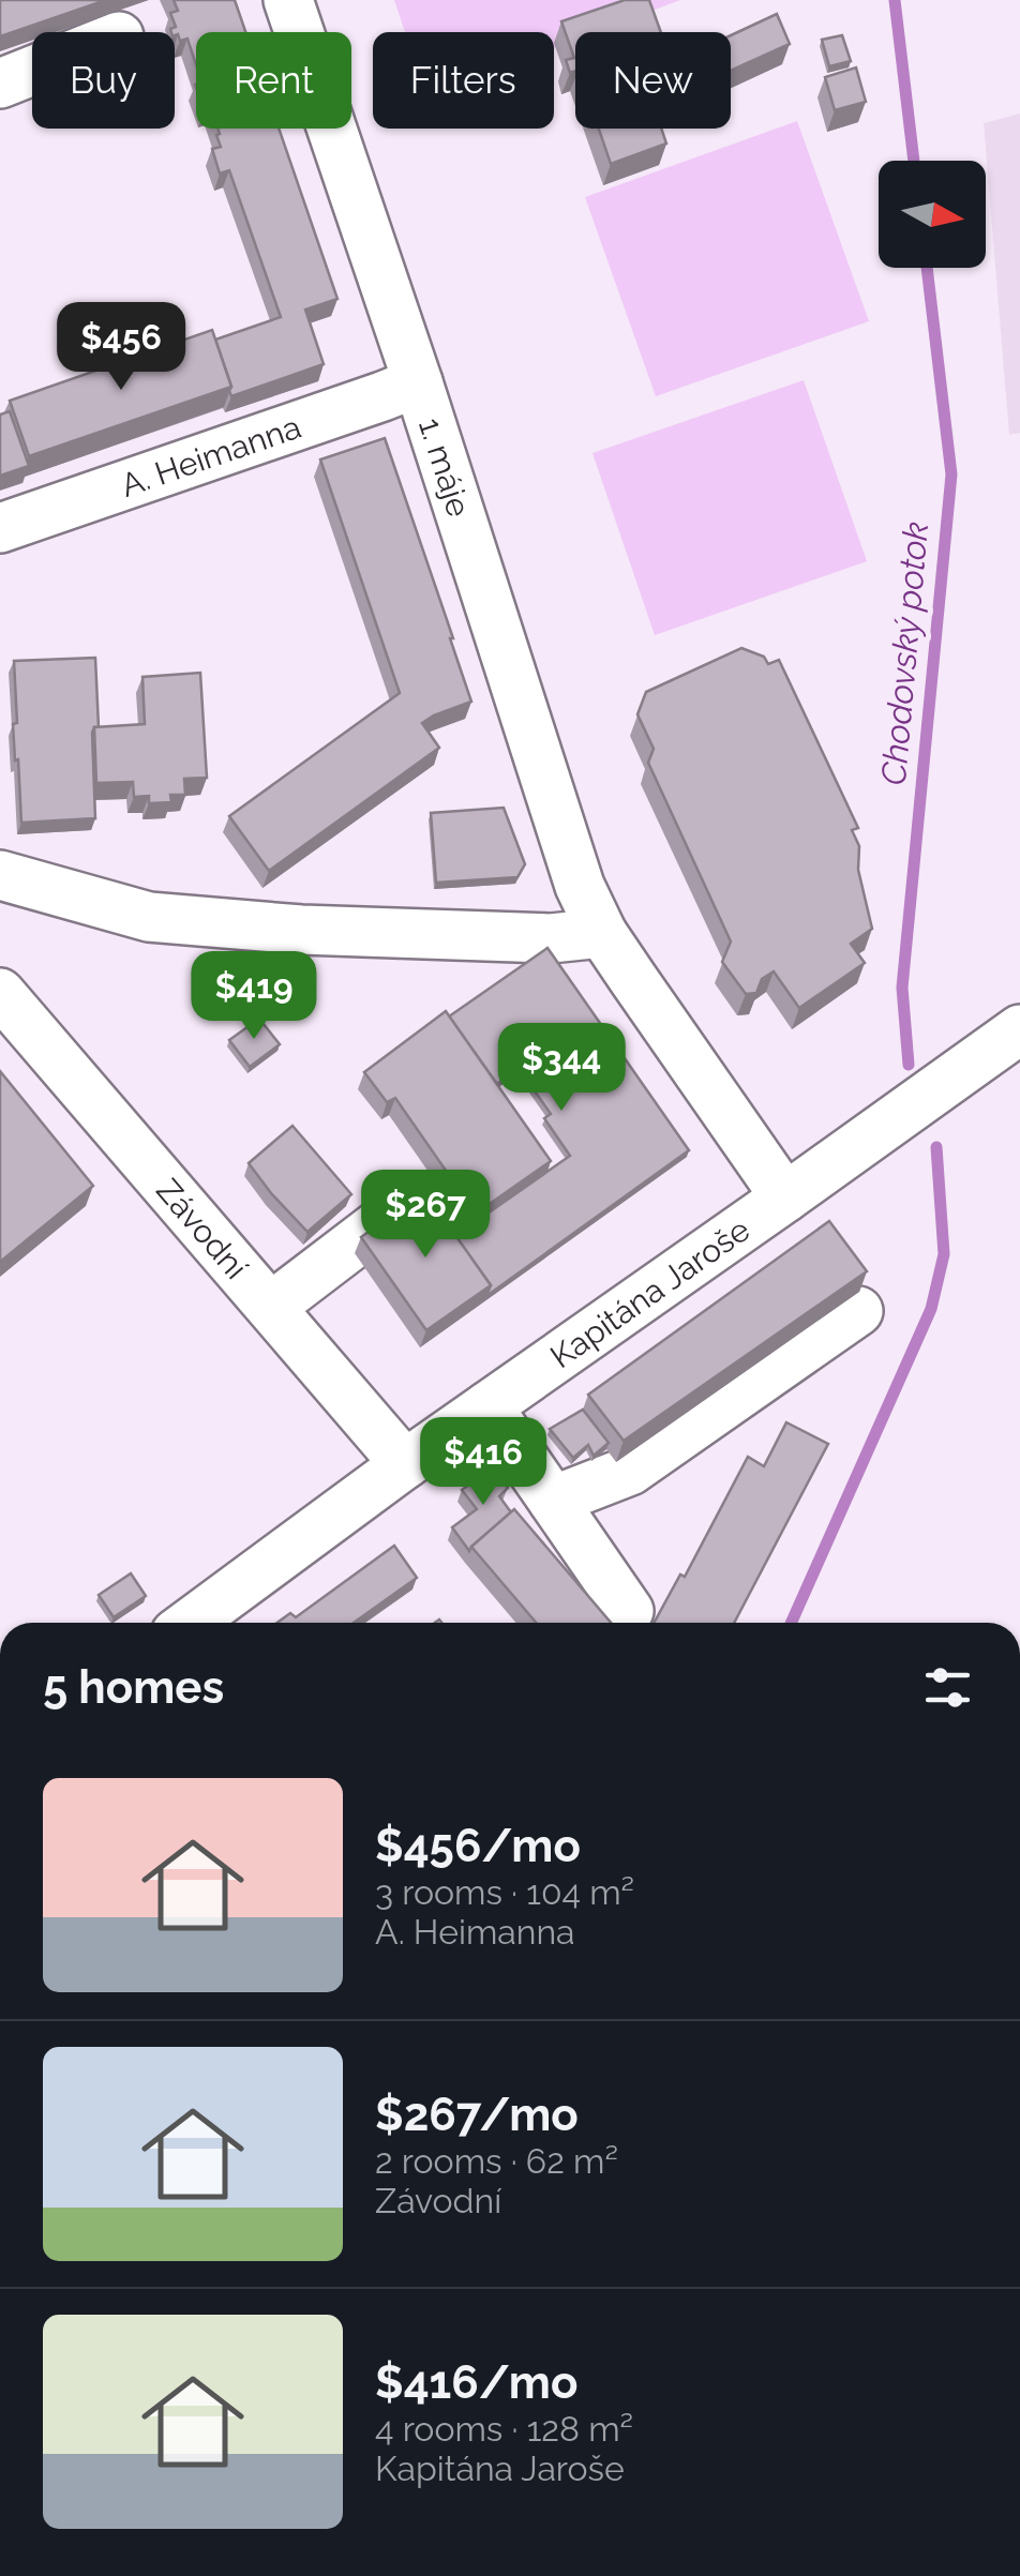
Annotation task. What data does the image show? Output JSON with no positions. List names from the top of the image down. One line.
{"streets":{"street":["A. Heimanna","1. máje","Závodní","Kapitána Jaroše"]},"crossings":[["A. Heimanna","1. máje"],["1. máje","Kapitána Jaroše"],["Závodní","Kapitána Jaroše"]],"water":["Chodovský potok"],"north":"right","page":{"chip":["Buy","Rent","Filters","New"],"price":["$456","$419","$344","$267","$416"],"heading":"5 homes","list":[{"name":"$456/mo","note":"3 rooms · 104 m² · A. Heimanna"},{"name":"$267/mo","note":"2 rooms · 62 m² · Závodní"},{"name":"$416/mo","note":"4 rooms · 128 m² · Kapitána Jaroše"}]}}
